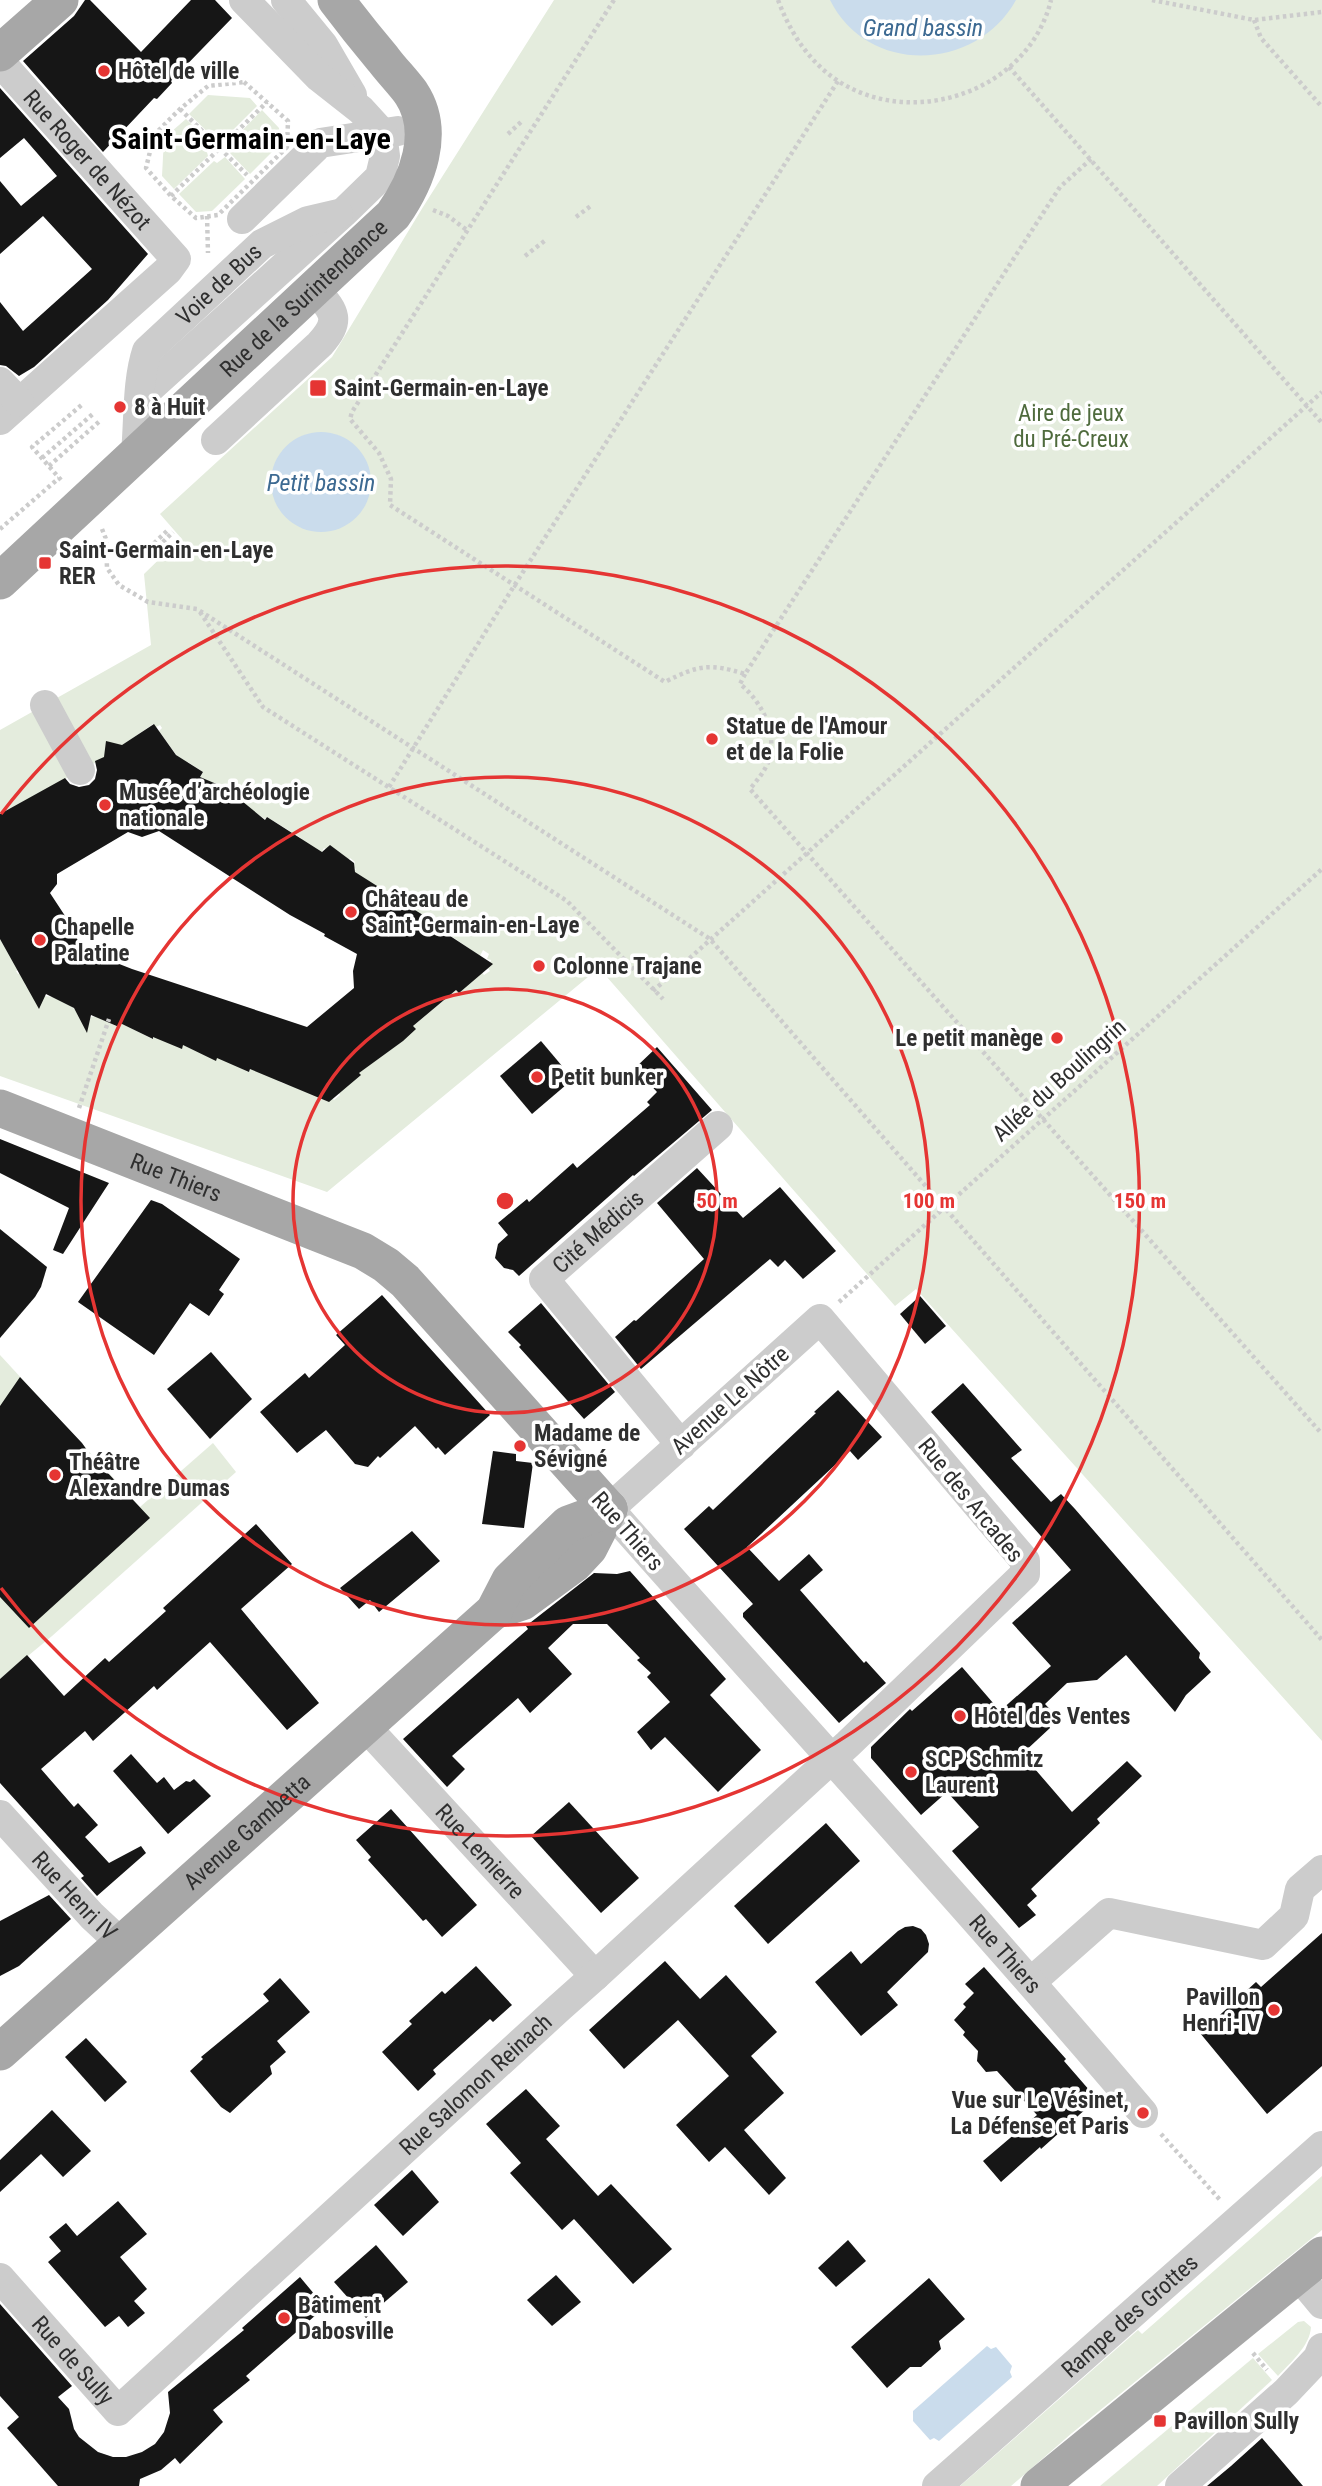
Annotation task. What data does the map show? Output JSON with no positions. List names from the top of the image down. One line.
{"streets":{"main road":["Rue de la Surintendance","Rue Thiers","Avenue Gambetta"],"street":["Rue Roger de Nézot","Voie de Bus","Cité Médicis","Avenue Le Nôtre","Rue des Arcades","Rue Lemierre","Rue Henri IV","Rue Salomon Reinach","Rampe des Grottes","Rue de Sully"],"path":["Allée du Boulingrin"]},"crossings":[["Voie de Bus","Rue de la Surintendance"],["Allée du Boulingrin","Avenue Le Nôtre"],["Allée du Boulingrin","Rue des Arcades"],["Rue Thiers","Avenue Le Nôtre"],["Rue Thiers","Rue des Arcades"],["Rue Thiers","Avenue Gambetta"],["Rue Thiers","Rue Salomon Reinach"],["Cité Médicis","Avenue Le Nôtre"],["Avenue Le Nôtre","Rue des Arcades"],["Avenue Le Nôtre","Avenue Gambetta"],["Rue des Arcades","Rue Salomon Reinach"],["Avenue Gambetta","Rue Lemierre"],["Avenue Gambetta","Rue Henri IV"],["Rue Lemierre","Rue Salomon Reinach"],["Rue Salomon Reinach","Rue de Sully"]],"districts":["Saint-Germain-en-Laye"],"water":["Grand bassin","Petit bassin"],"parks":["Aire de jeux du Pré-Creux"],"places":{"other":["Hôtel de ville","8 à Huit","Statue de l'Amour et de la Folie","Musée d’archéologie nationale","Château de Saint-Germain-en-Laye","Chapelle Palatine","Colonne Trajane","Le petit manège","Petit bunker","Madame de Sévigné","Théâtre Alexandre Dumas","Hôtel des Ventes","SCP Schmitz Laurent","Pavillon Henri-IV","Vue sur Le Vésinet, La Défense et Paris","Bâtiment Dabosville"],"transit":["Saint-Germain-en-Laye","Saint-Germain-en-Laye RER","Pavillon Sully"]},"rings":["50 m","100 m","150 m"]}
